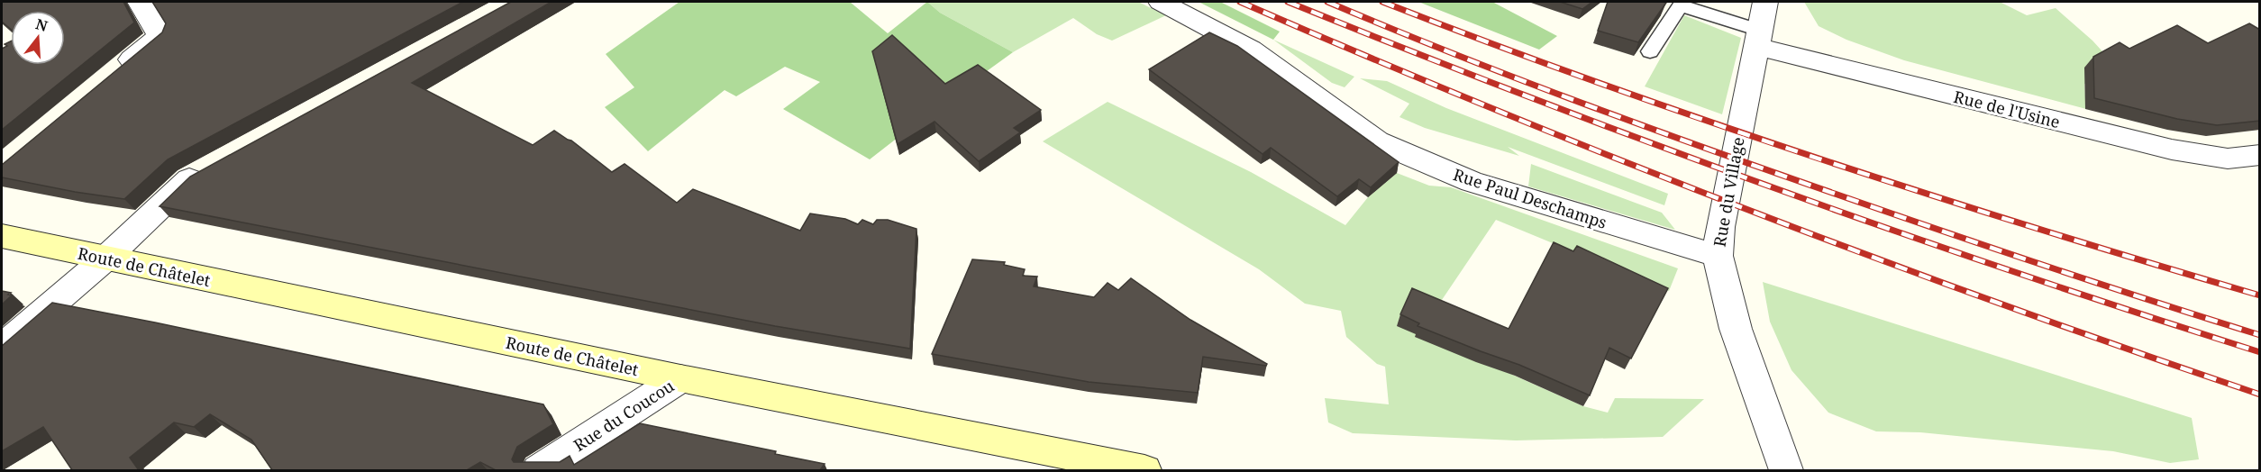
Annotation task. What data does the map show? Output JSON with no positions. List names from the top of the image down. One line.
{"streets":{"main road":["Route de Châtelet"],"street":["Rue de l'Usine","Rue du Village","Rue Paul Deschamps","Rue du Coucou"]},"crossings":[["Rue de l'Usine","Rue du Village"],["Rue du Village","Rue Paul Deschamps"],["Route de Châtelet","Rue du Coucou"]],"north":"top"}
